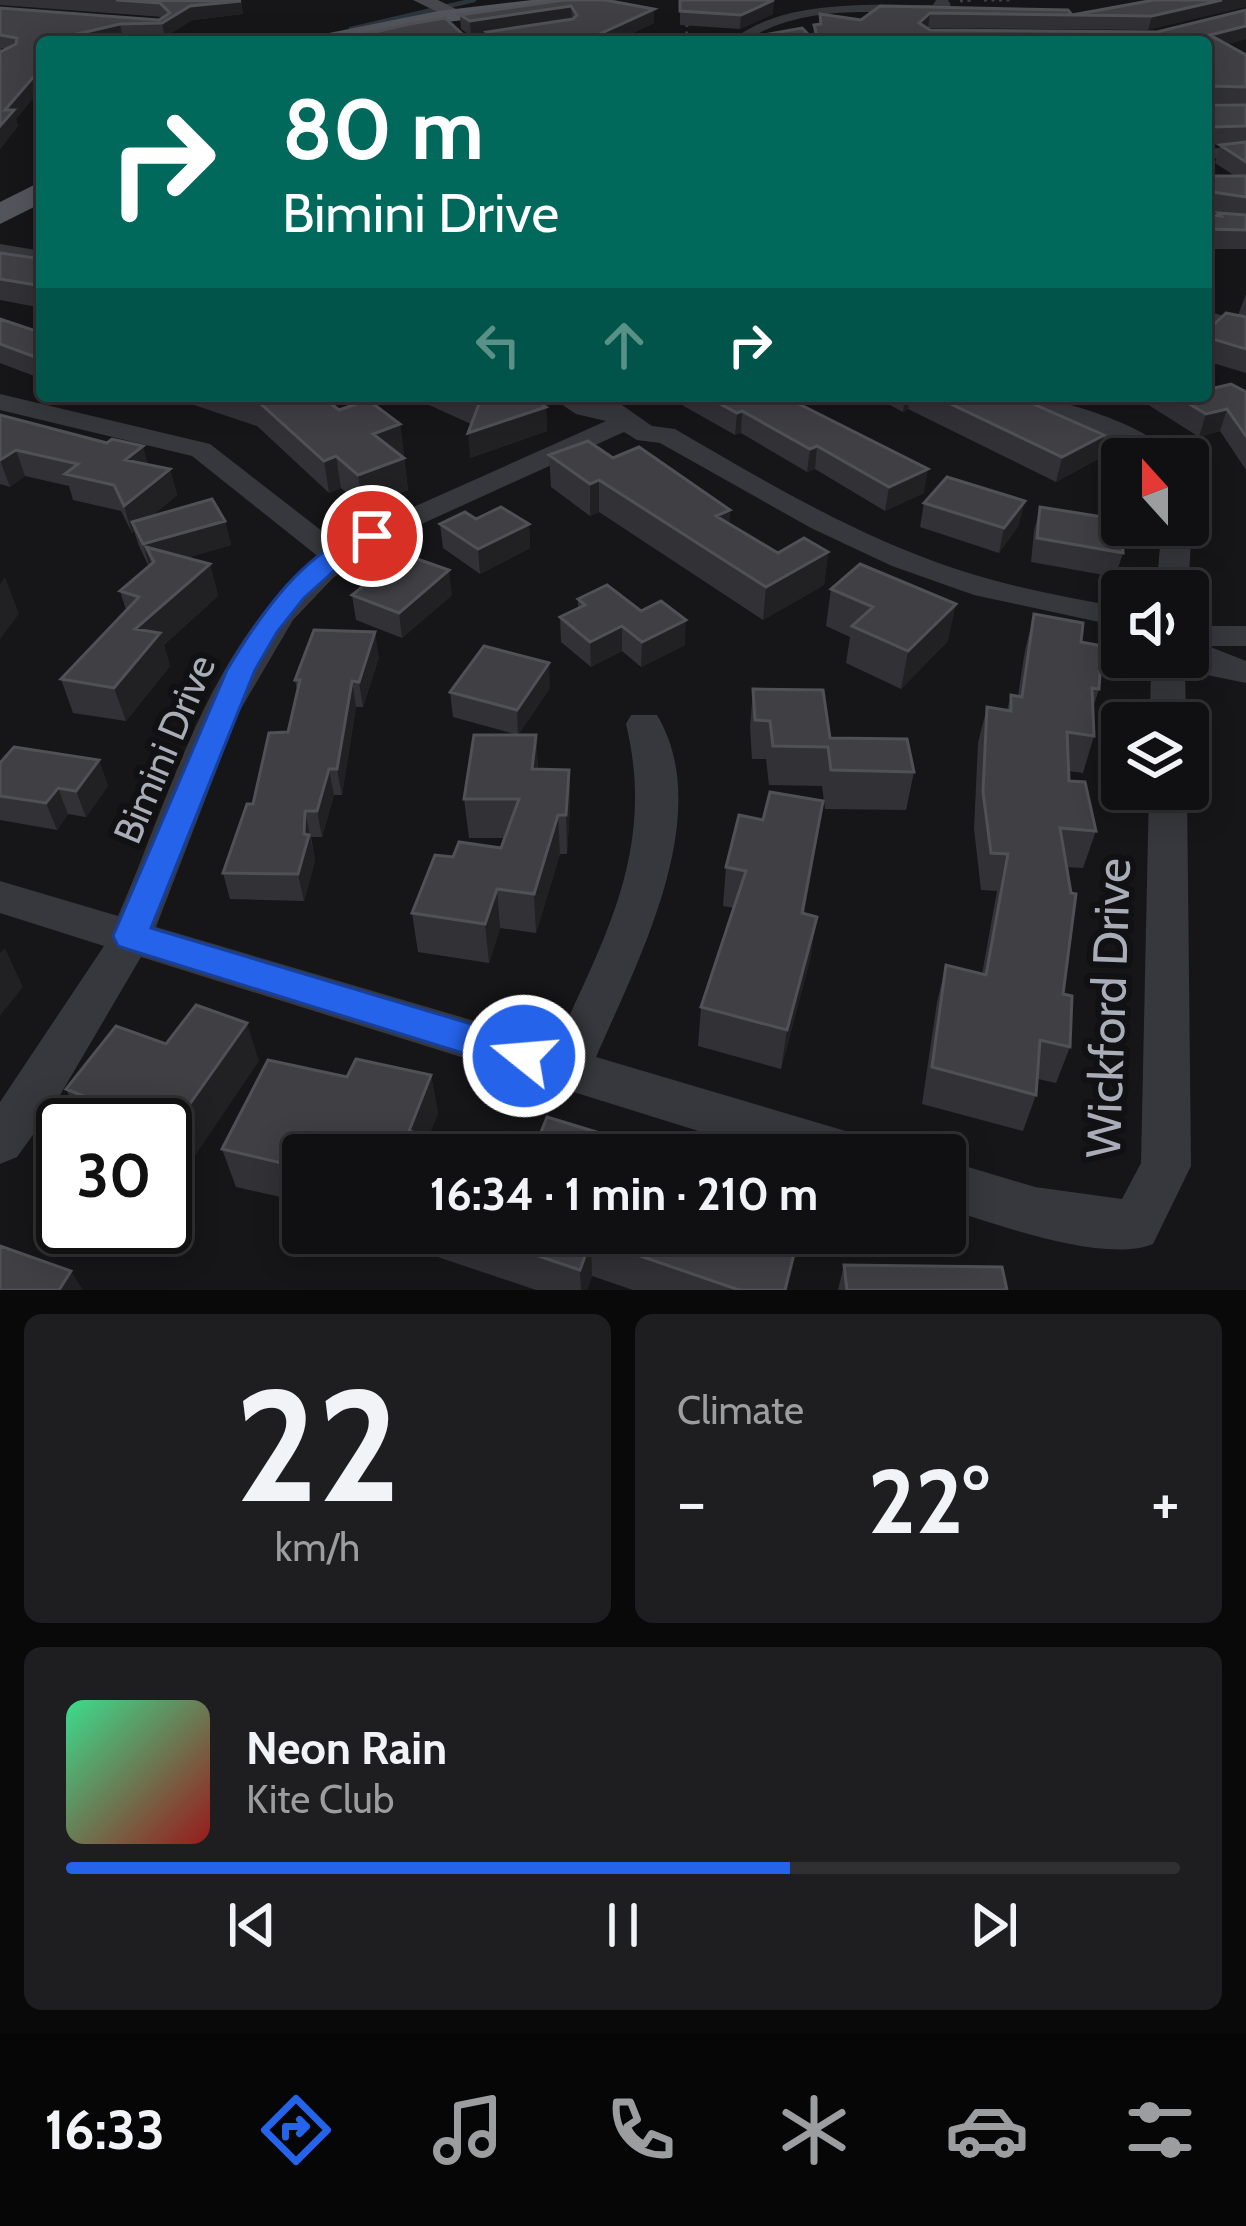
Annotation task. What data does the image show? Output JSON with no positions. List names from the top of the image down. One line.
{"streets":{"street":["Bimini Drive","Wickford Drive"]},"north":"top","page":{"turn":["80 m","Bimini Drive"],"limit":"30","trip":"16:34 · 1 min · 210 m","tile":[["22","km/h"],"Climate"],"heat":["−","22°","+"],"song":["Neon Rain","Kite Club"],"tabs":"16:33"}}
